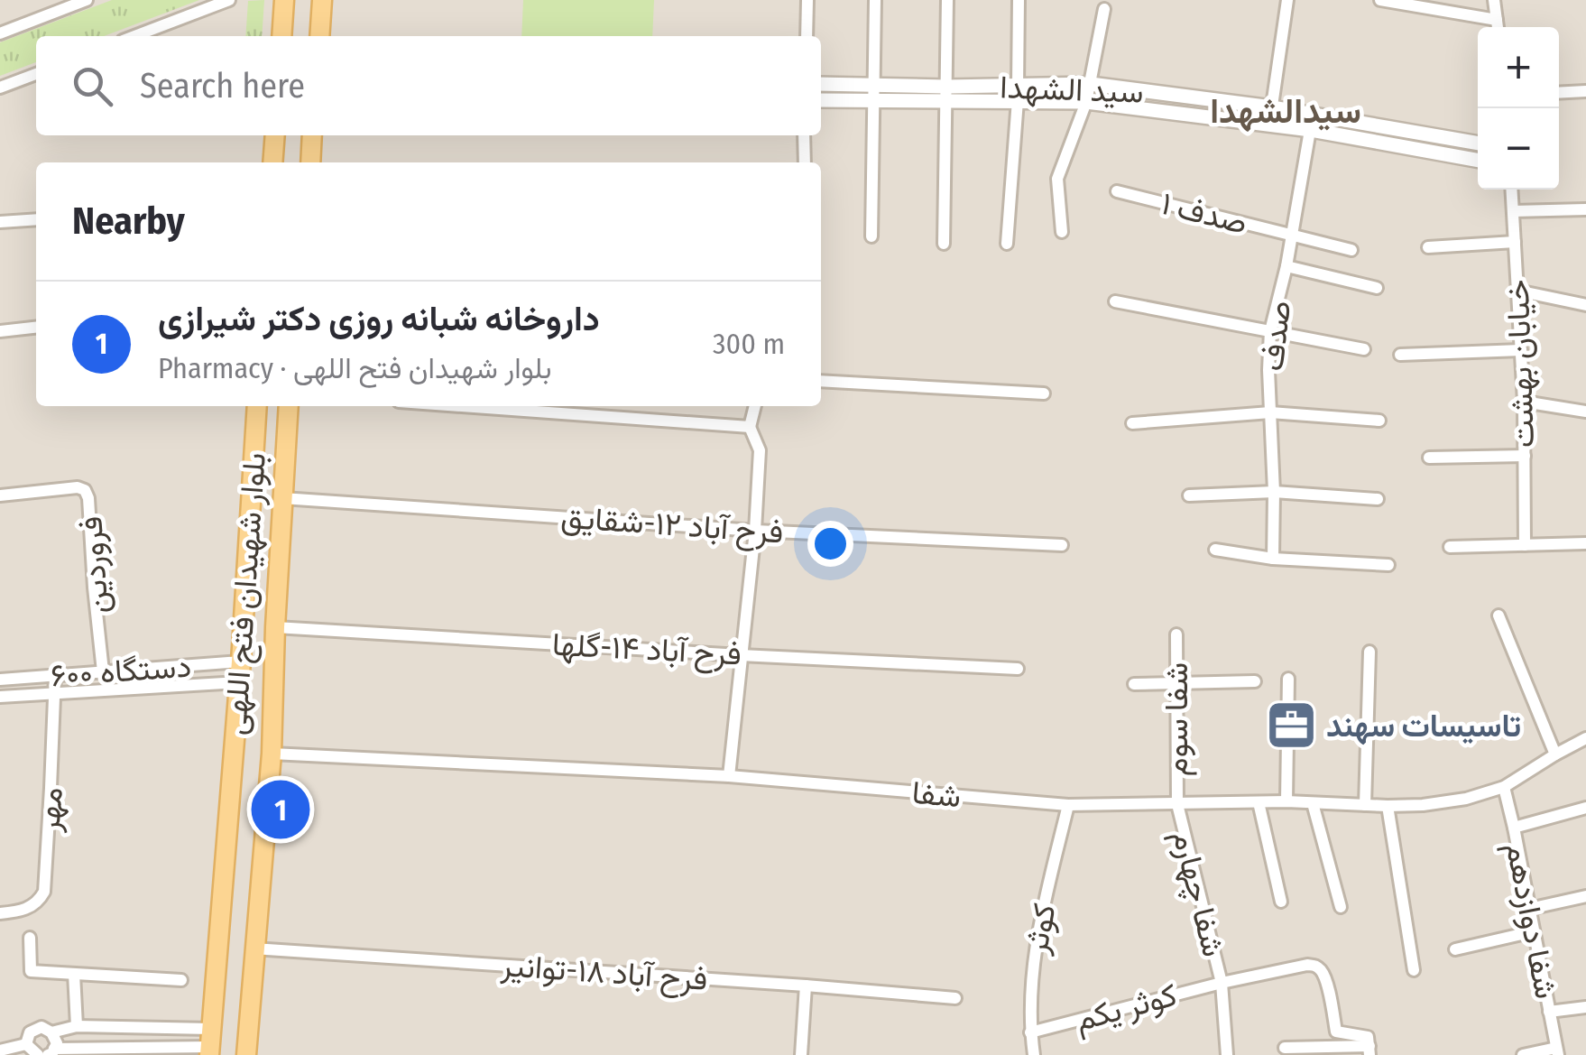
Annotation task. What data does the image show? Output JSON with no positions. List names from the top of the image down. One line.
{"streets":{"main road":["بلوار شهیدان فتح اللهی"],"street":["سید الشهدا","صدف ۱","صدف","خیابان بهشت","فرح آباد ۱۲-شقایق","فروردین","فرح آباد ۱۴-گلها","۶۰۰ دستگاه","شفا سوم","شفا","مهر","شفا چهارم","شفا دوازدهم","کوثر","فرح آباد ۱۸-توانیر","کوثر یکم"]},"crossings":[["سید الشهدا","صدف"],["صدف ۱","صدف"],["فرح آباد ۱۲-شقایق","بلوار شهیدان فتح اللهی"],["فروردین","۶۰۰ دستگاه"],["بلوار شهیدان فتح اللهی","فرح آباد ۱۴-گلها"],["بلوار شهیدان فتح اللهی","۶۰۰ دستگاه"],["بلوار شهیدان فتح اللهی","شفا"],["بلوار شهیدان فتح اللهی","فرح آباد ۱۸-توانیر"],["۶۰۰ دستگاه","مهر"],["شفا سوم","شفا"],["شفا سوم","شفا چهارم"],["شفا","شفا چهارم"],["شفا","شفا دوازدهم"],["شفا","کوثر"],["شفا چهارم","کوثر یکم"],["کوثر","کوثر یکم"]],"districts":["سیدالشهدا"],"places":{"office":["تاسیسات سهند"]},"page":{"map_buttons":["+","−"],"search":"Search here","heading":"Nearby","list":[{"mark":"1","name":"داروخانه شبانه روزی دکتر شیرازی","note":"Pharmacy · بلوار شهیدان فتح اللهی","value":"300 m"}],"pins":"1"}}
